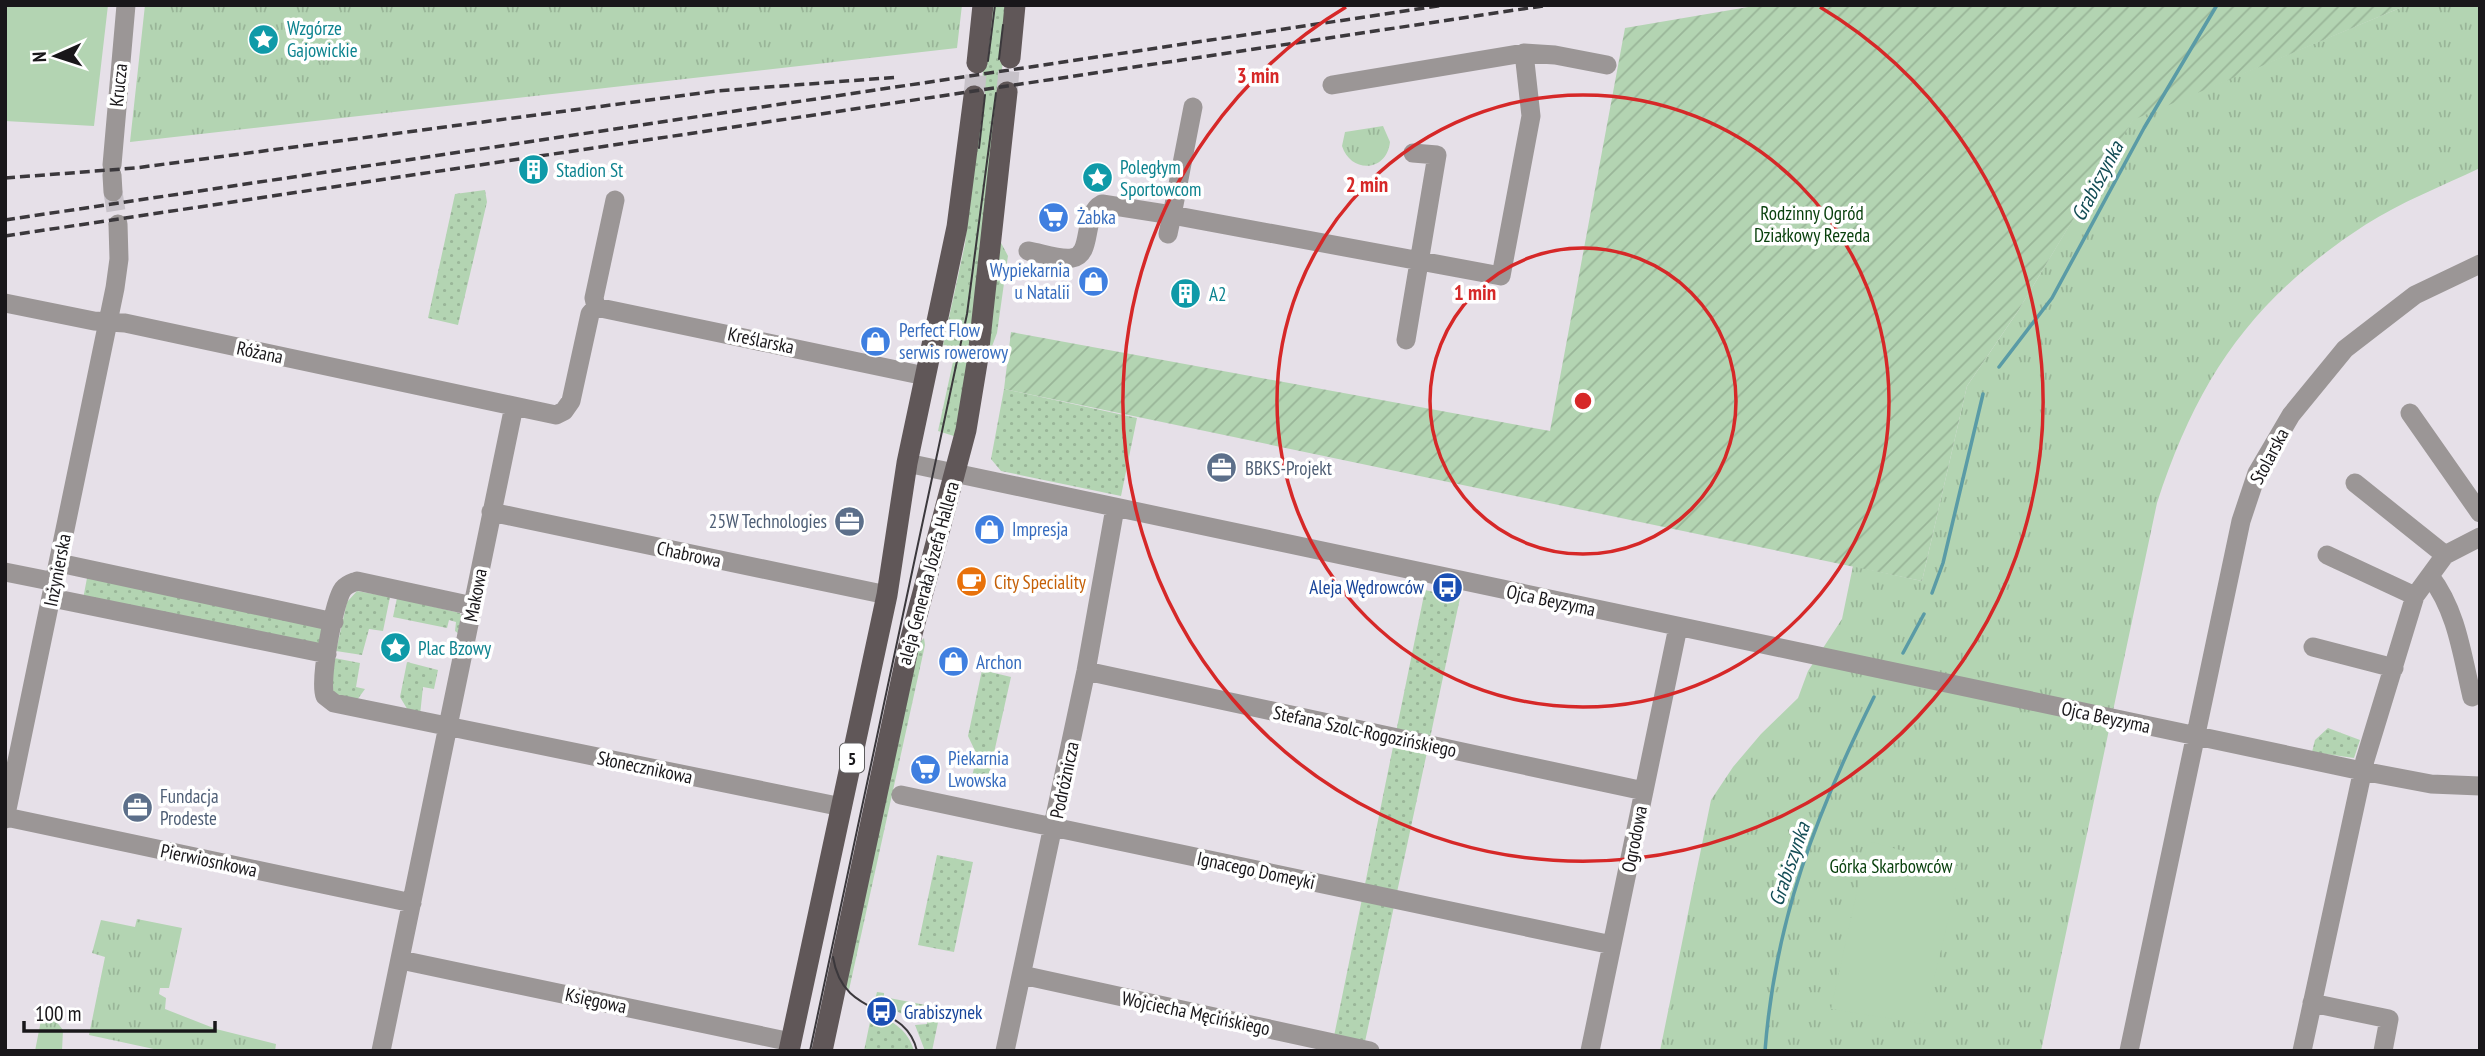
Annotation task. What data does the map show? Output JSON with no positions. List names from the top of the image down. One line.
{"streets":{"main road":["aleja Generała Józefa Hallera","5"],"street":["Krucza","Kreślarska","Różana","Stolarska","Chabrowa","Inżynierska","Makowa","Ojca Beyzyma","Stefana Szolc-Rogozińskiego","Słonecznikowa","Podróżnicza","Ogrodowa","Pierwiosnkowa","Ignacego Domeyki","Księgowa","Wojciecha Męcińskiego"]},"crossings":[["Kreślarska","aleja Generała Józefa Hallera"],["Różana","Inżynierska"],["Różana","Makowa"],["Stolarska","Ojca Beyzyma"],["Chabrowa","aleja Generała Józefa Hallera"],["Chabrowa","Makowa"],["Inżynierska","Pierwiosnkowa"],["aleja Generała Józefa Hallera","Ojca Beyzyma"],["aleja Generała Józefa Hallera","Słonecznikowa"],["aleja Generała Józefa Hallera","Księgowa"],["Makowa","Słonecznikowa"],["Makowa","Pierwiosnkowa"],["Makowa","Księgowa"],["Ojca Beyzyma","Podróżnicza"],["Ojca Beyzyma","Ogrodowa"],["Stefana Szolc-Rogozińskiego","Podróżnicza"],["Stefana Szolc-Rogozińskiego","Ogrodowa"],["Podróżnicza","Ignacego Domeyki"],["Podróżnicza","Wojciecha Męcińskiego"],["Ogrodowa","Ignacego Domeyki"]],"water":["Grabiszynka"],"parks":["Rodzinny Ogród Działkowy Rezeda","Górka Skarbowców"],"places":{"place":["Wzgórze Gajowickie","Poległym Sportowcom","Plac Bzowy"],"building":["Stadion St","A2"],"supermarket":["Żabka","Piekarnia Lwowska"],"shop":["Wypiekarnia u Natalii","Perfect Flow serwis rowerowy","Impresja","Archon"],"office":["BBKS-Projekt","25W Technologies","Fundacja Prodeste"],"cafe":["City Speciality"],"bus stop":["Aleja Wędrowców","Grabiszynek"]},"scale_bar":"100 m","north":"left","rings":["3 min","2 min","1 min"]}
